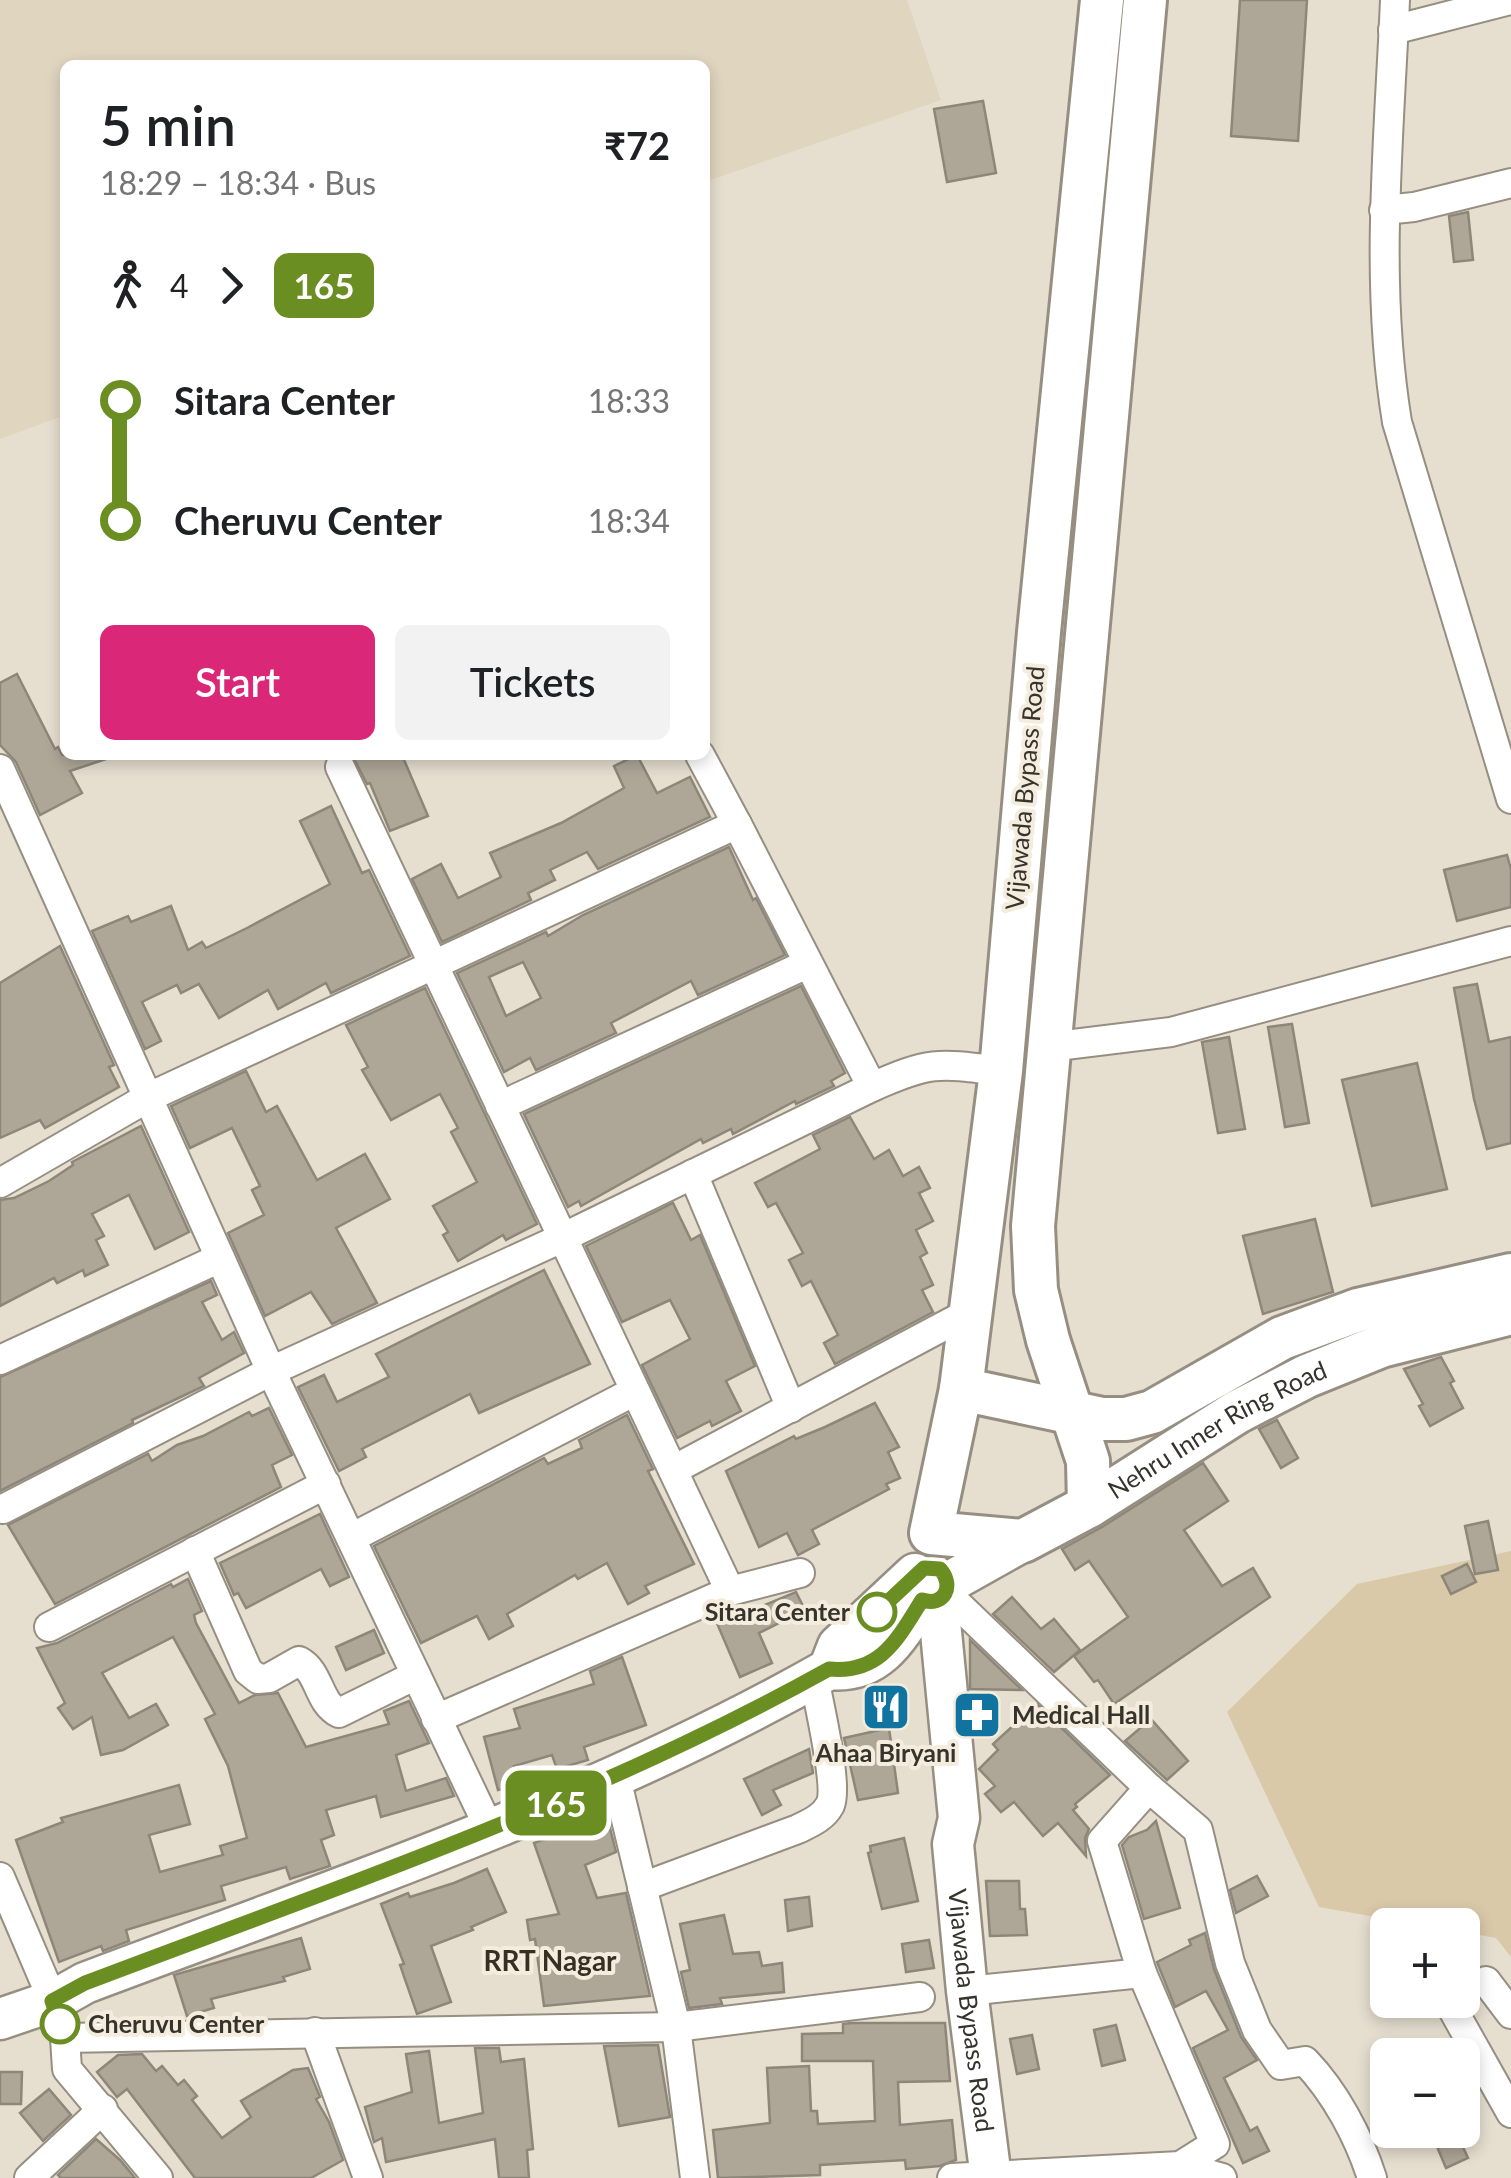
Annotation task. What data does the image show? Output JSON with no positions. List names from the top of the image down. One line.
{"streets":{"main road":["Vijawada Bypass Road","Nehru Inner Ring Road"]},"crossings":[["Vijawada Bypass Road","Nehru Inner Ring Road"]],"districts":["RRT Nagar"],"places":{"other":["Sitara Center","Cheruvu Center"],"restaurant":["Ahaa Biryani"],"pharmacy":["Medical Hall"]},"lines":["bus line 165"],"page":{"on_map":"165","heading":["5 min","18:29 – 18:34 · Bus","₹72"],"legs":["4","165"],"list":[{"name":"Sitara Center","value":"18:33"},{"name":"Cheruvu Center","value":"18:34"}],"buttons":["Start","Tickets"],"map_buttons":["+","−"]}}
